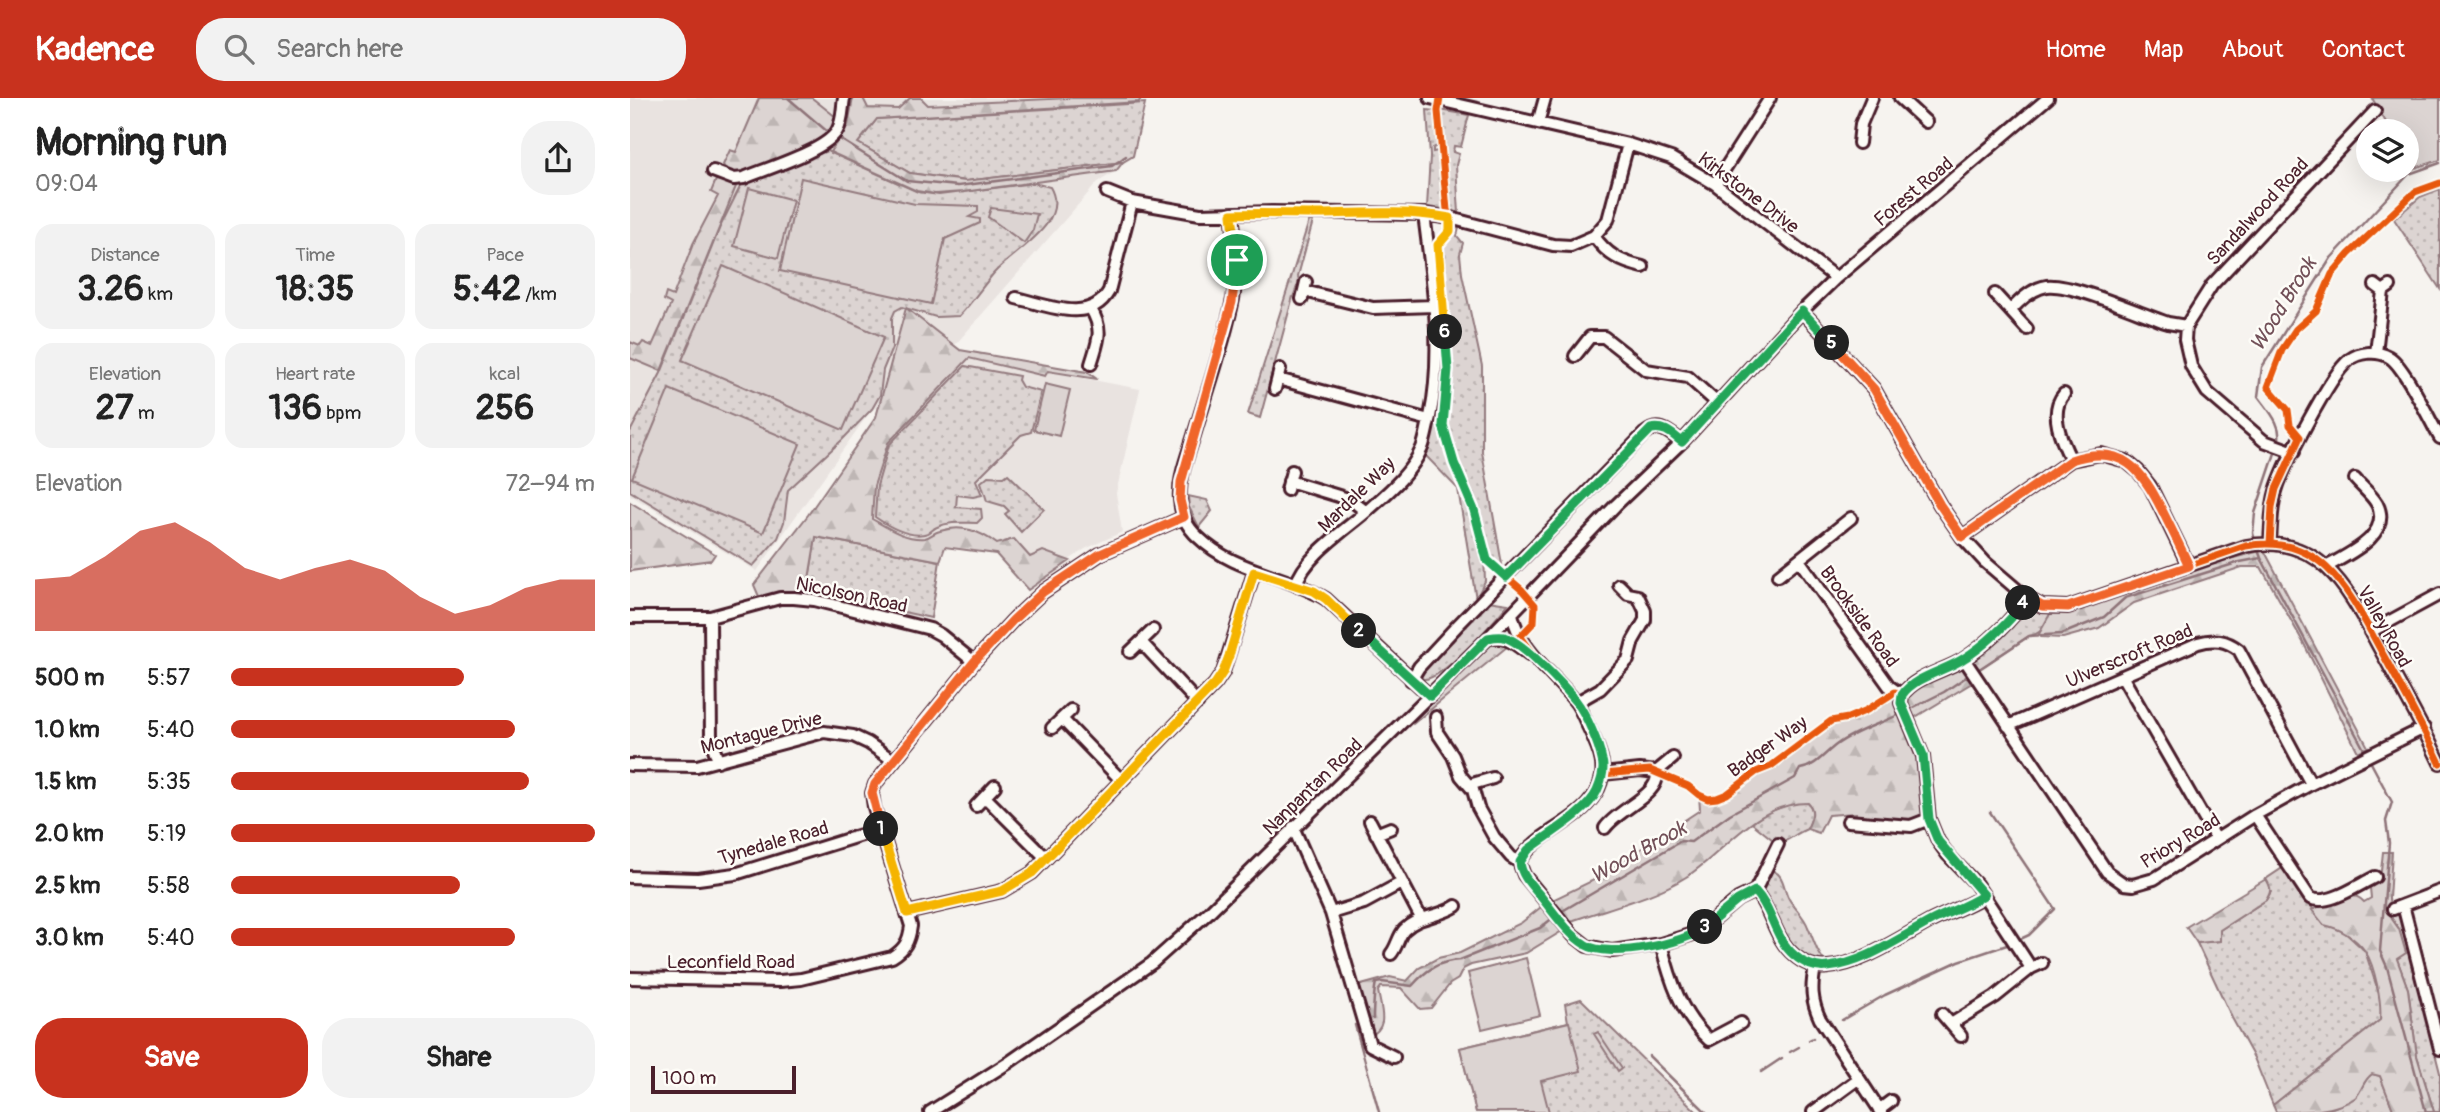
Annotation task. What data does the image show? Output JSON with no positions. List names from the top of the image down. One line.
{"streets":{"street":["Forest Road","Kirkstone Drive","Sandalwood Road","Mardale Way","Nicolson Road","Brookside Road","Valley Road","Ulverscroft Road","Montague Drive","Nanpantan Road","Priory Road","Tynedale Road","Leconfield Road"],"cycle path":["Badger Way"]},"crossings":[["Forest Road","Kirkstone Drive"],["Forest Road","Valley Road"],["Forest Road","Nanpantan Road"],["Brookside Road","Valley Road"],["Brookside Road","Priory Road"],["Valley Road","Nanpantan Road"],["Valley Road","Priory Road"],["Ulverscroft Road","Priory Road"]],"water":["Wood Brook"],"scale_bar":"100 m","page":{"header":"Kadence","search":"Search here","nav":["Home","Map","About","Contact"],"heading":["Morning run","09:04"],"stats":[["Distance","3.26 km"],["Time","18:35"],["Pace","5:42 /km"],["Elevation","27 m"],["Heart rate","136 bpm"],["kcal","256"]],"pins":["6","5","4","2","1","3"],"chart":["Elevation","72–94 m"],"list":[{"name":"500 m","note":"5:57"},{"name":"1.0 km","note":"5:40"},{"name":"1.5 km","note":"5:35"},{"name":"2.0 km","note":"5:19"},{"name":"2.5 km","note":"5:58"},{"name":"3.0 km","note":"5:40"}],"buttons":["Save","Share"],"scale":"100 m"}}
